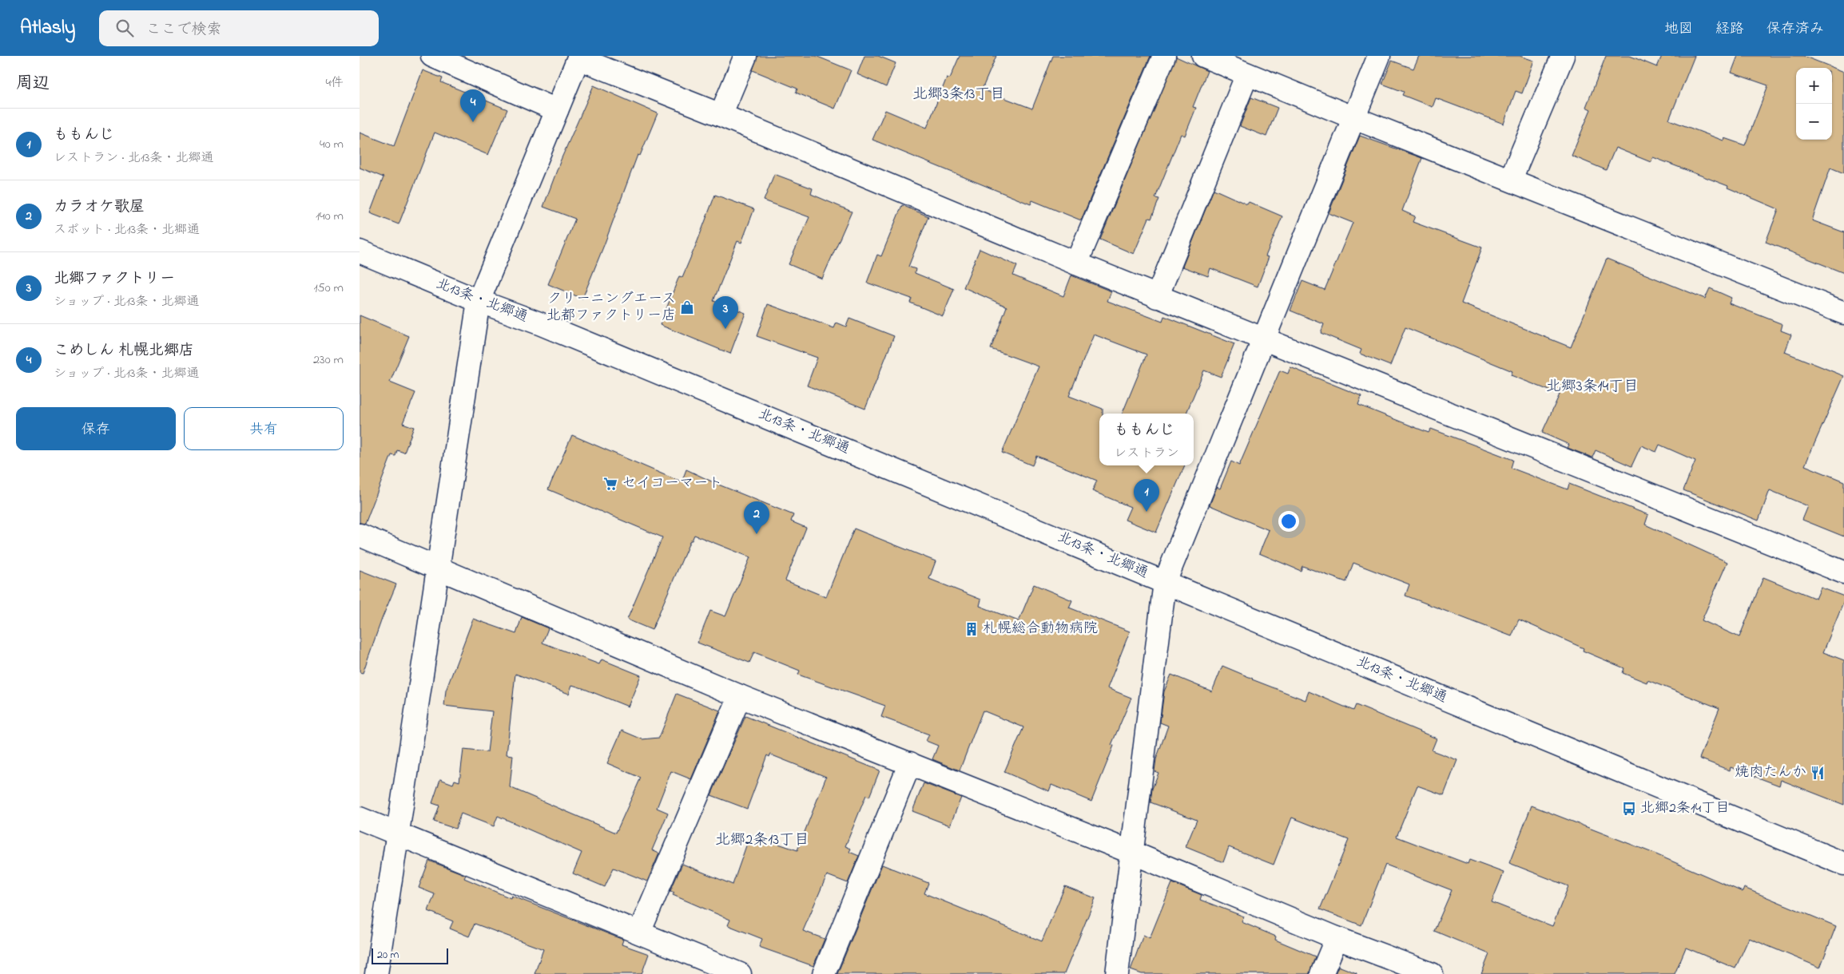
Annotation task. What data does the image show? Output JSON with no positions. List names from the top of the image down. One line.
{"streets":{"street":["北13条・北郷通"]},"districts":["北郷3条13丁目","北郷3条14丁目","北郷2条13丁目"],"places":{"shop":["クリーニングエース 北都ファクトリー店"],"supermarket":["セイコーマート"],"building":["札幌総合動物病院"],"restaurant":["焼肉たんか"],"bus stop":["北郷2条14丁目"]},"scale_bar":"20 m","page":{"header":"Atlasly","search":"ここで検索","nav":["地図","経路","保存済み"],"heading":["周辺","4件"],"map_buttons":["+","−"],"pins":["4","3","1","2"],"list":[{"mark":"1","name":"ももんじ","note":"レストラン · 北13条・北郷通","value":"40 m"},{"mark":"2","name":"カラオケ歌屋","note":"スポット · 北13条・北郷通","value":"140 m"},{"mark":"3","name":"北郷ファクトリー","note":"ショップ · 北13条・北郷通","value":"150 m"},{"mark":"4","name":"こめしん 札幌北郷店","note":"ショップ · 北13条・北郷通","value":"230 m"}],"buttons":["保存","共有"],"popup":["ももんじ","レストラン"],"scale":"20 m"}}
